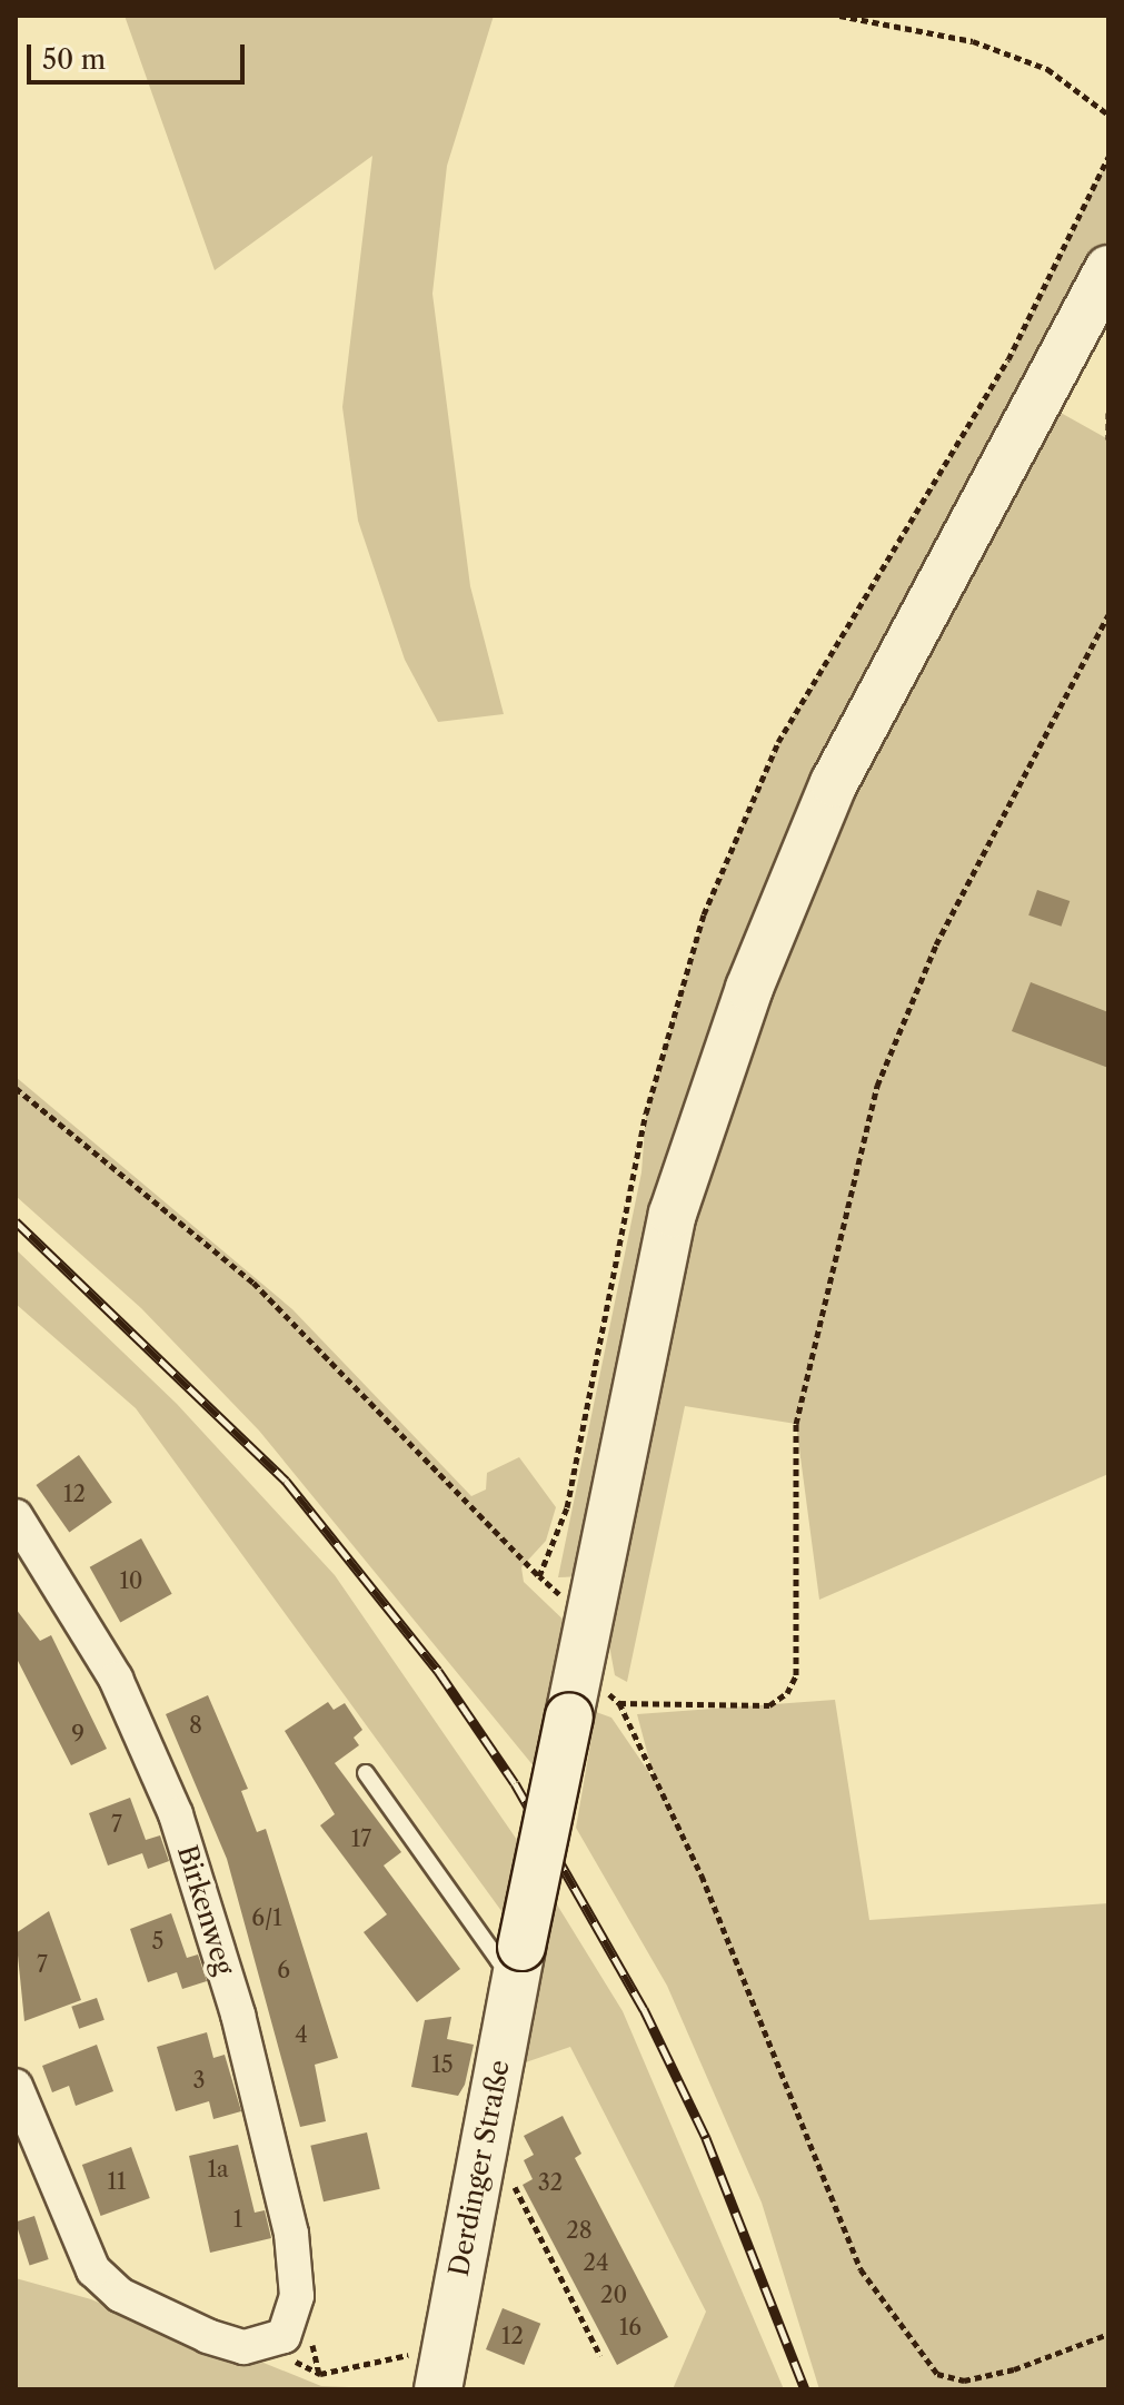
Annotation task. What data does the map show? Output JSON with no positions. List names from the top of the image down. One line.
{"streets":{"main road":["Derdinger Straße"],"street":["Birkenweg"]},"house_numbers":["12","10","8","9","7","17","6/1","5","7","6","4","15","3","1a","11","32","1","28","24","20","16","12"],"scale_bar":"50 m"}
